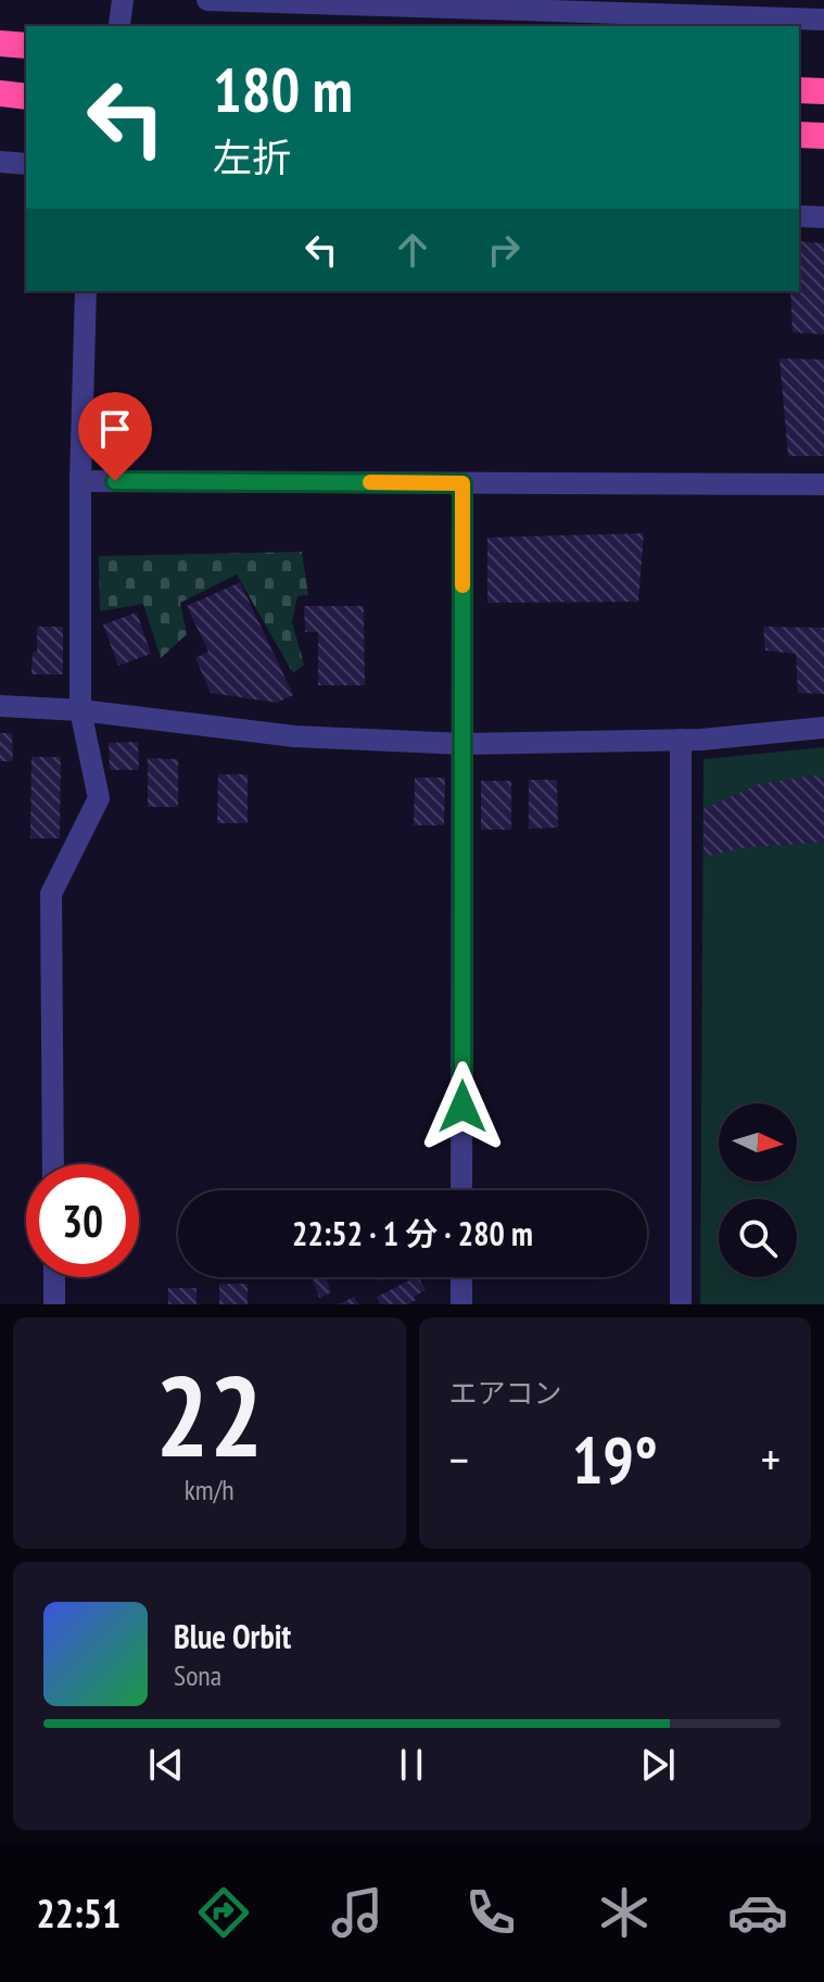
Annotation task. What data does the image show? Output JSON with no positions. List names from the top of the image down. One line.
{"north":"right","page":{"turn":["180 m","左折"],"limit":"30","trip":"22:52 · 1 分 · 280 m","tile":[["22","km/h"],"エアコン"],"heat":["−","19°","+"],"song":["Blue Orbit","Sona"],"tabs":"22:51"}}
